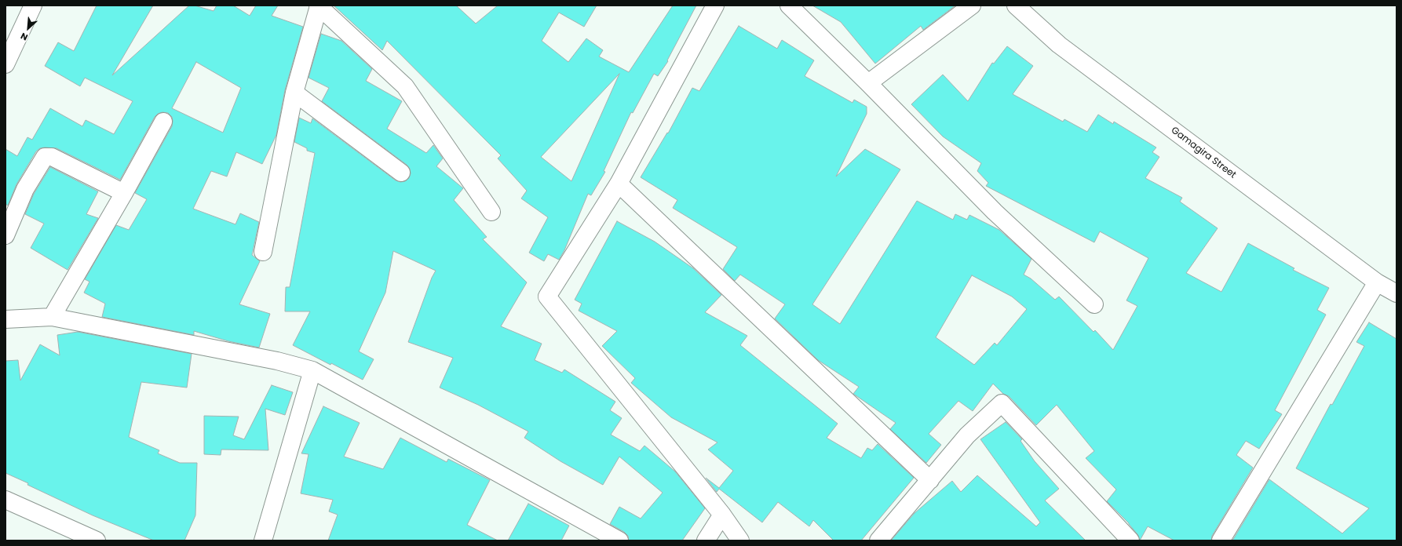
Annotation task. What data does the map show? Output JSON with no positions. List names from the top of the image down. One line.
{"streets":{"street":["Gamagira Street"]},"north":"bottom left"}
